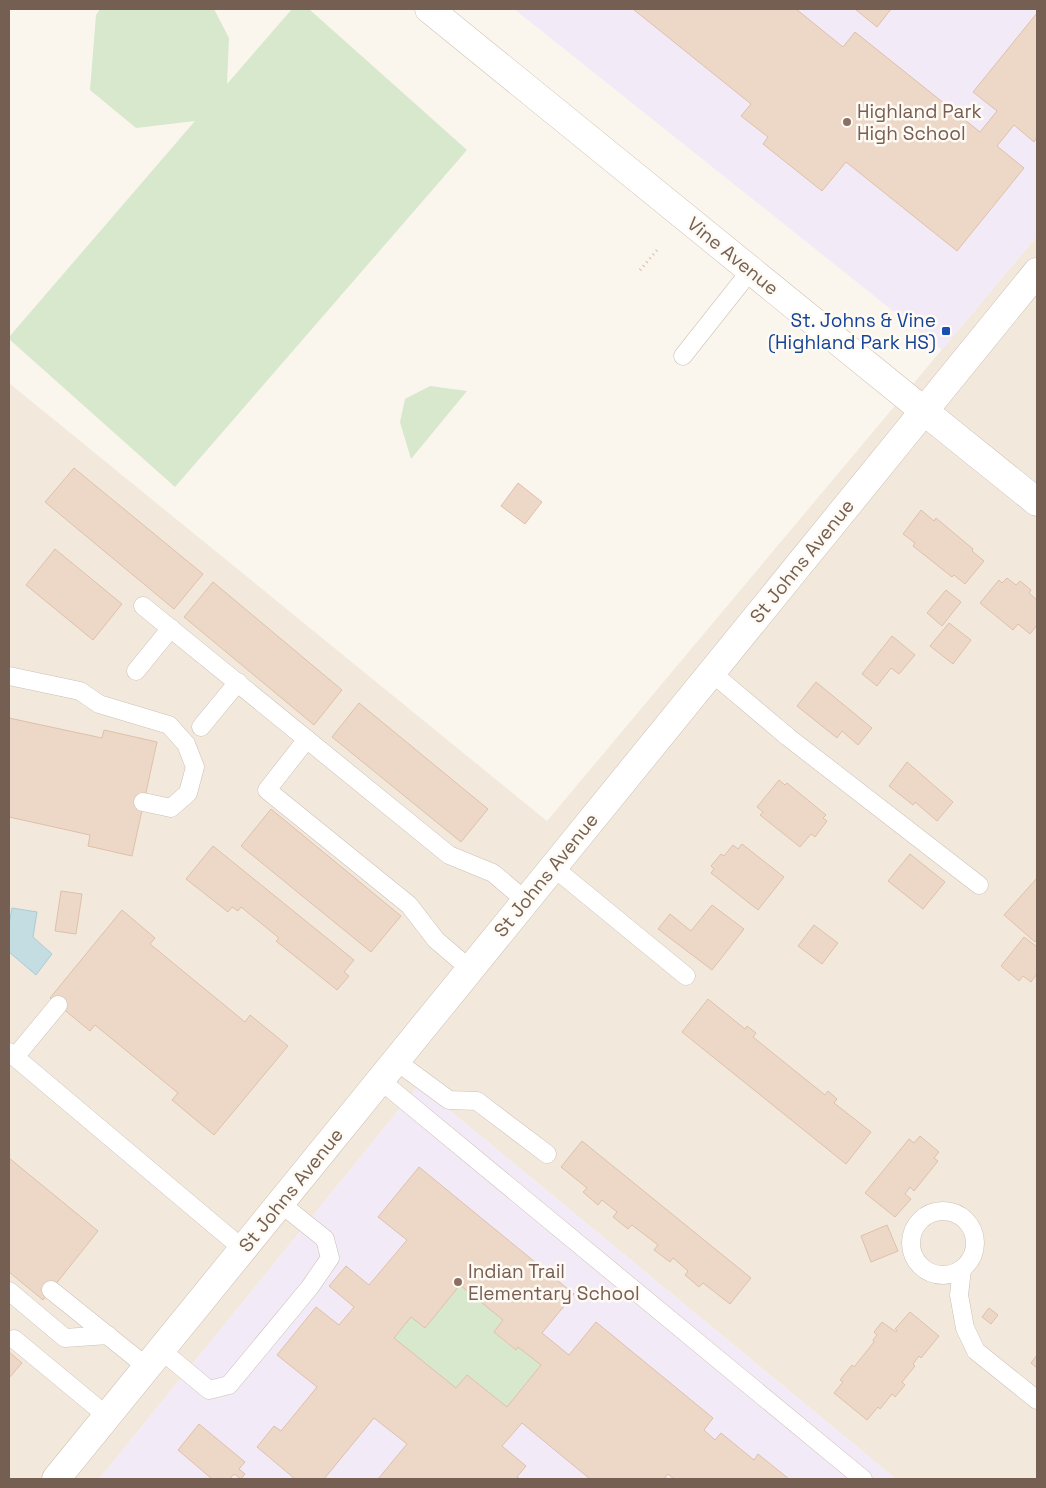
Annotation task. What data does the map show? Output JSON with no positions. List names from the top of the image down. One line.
{"streets":{"street":["Vine Avenue","St Johns Avenue"]},"crossings":[["Vine Avenue","St Johns Avenue"]],"places":{"other":["Highland Park High School","Indian Trail Elementary School"],"transit":["St. Johns & Vine (Highland Park HS)"]}}
